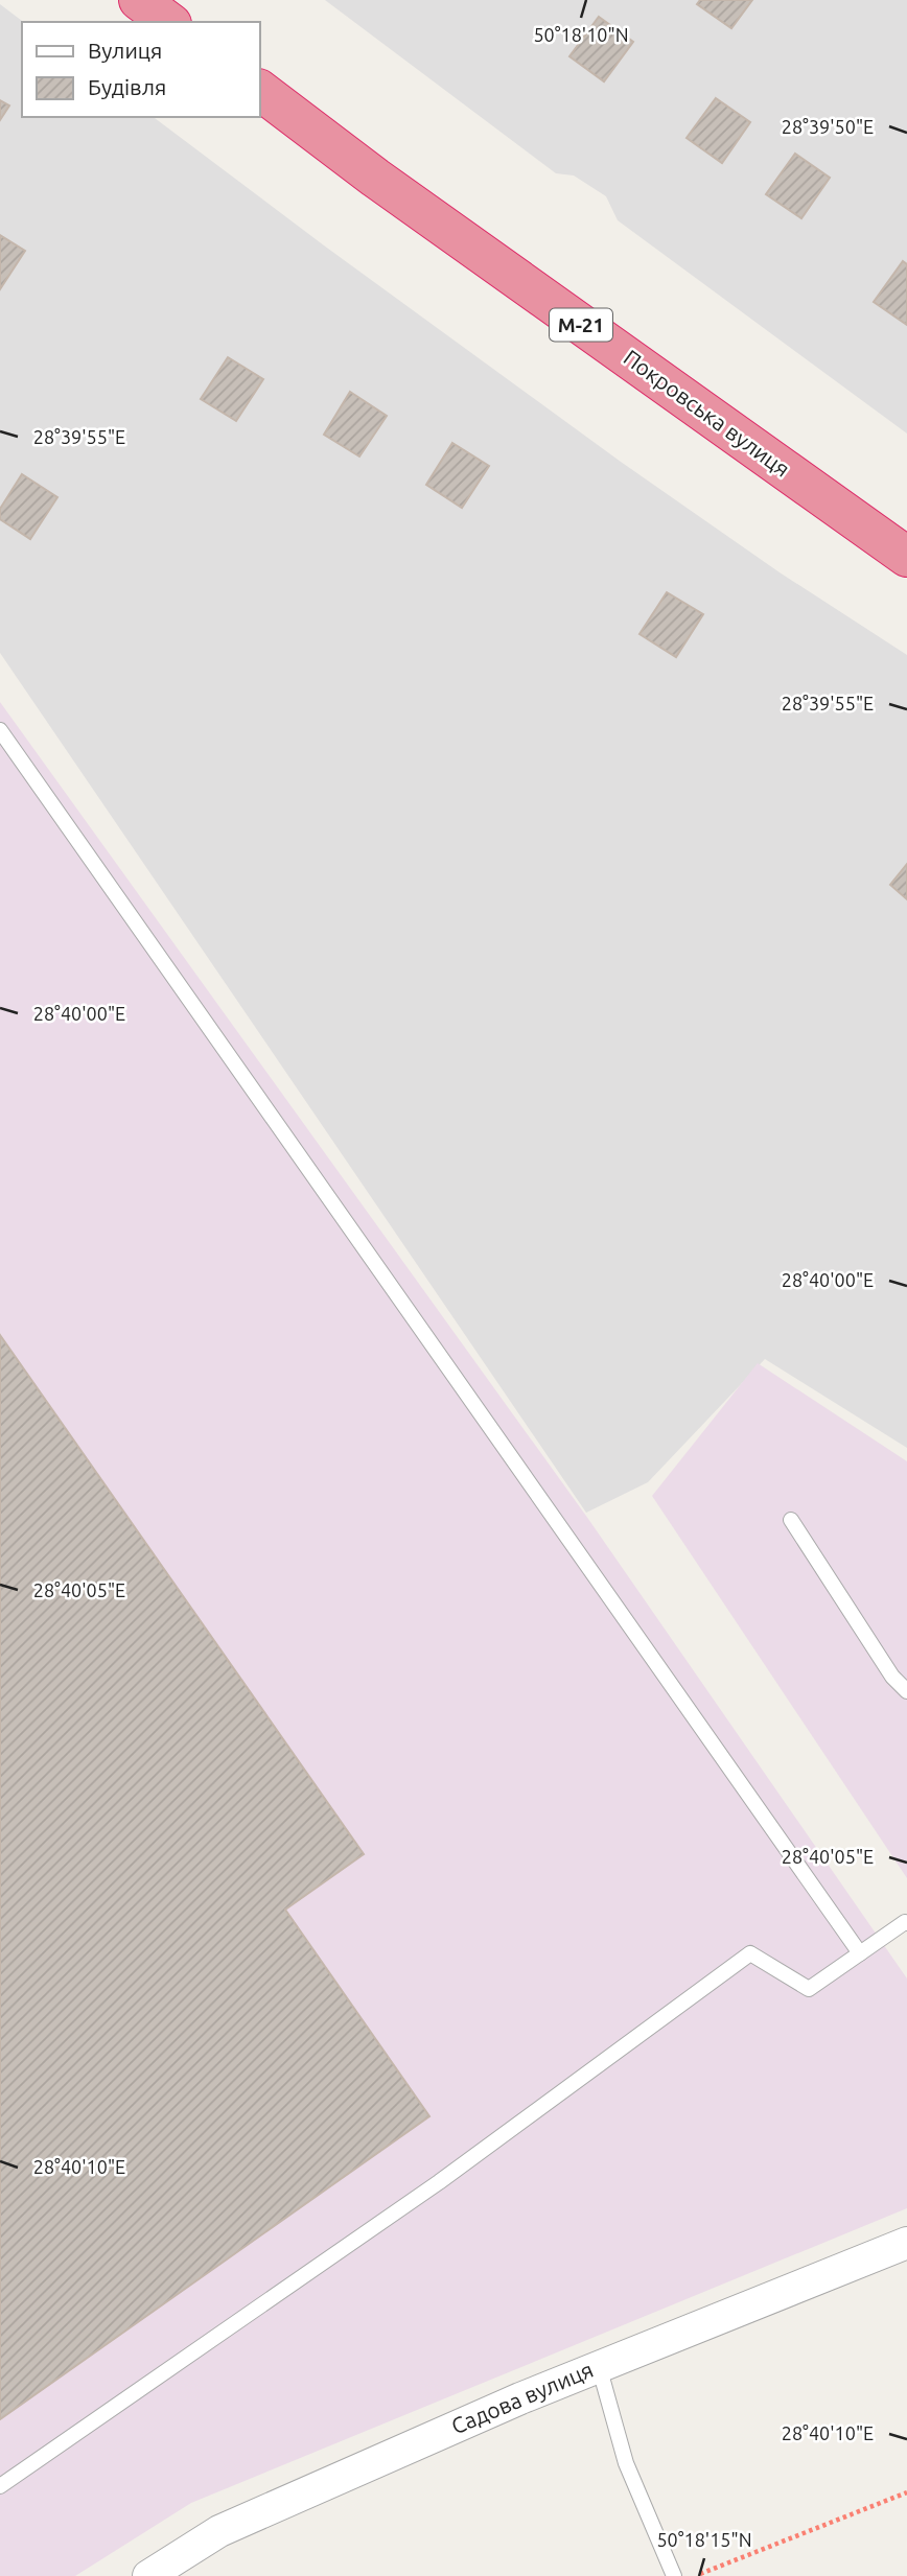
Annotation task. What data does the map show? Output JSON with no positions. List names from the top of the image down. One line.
{"streets":{"highway":["М-21","Покровська вулиця"],"street":["Садова вулиця"]},"legend":["Вулиця","Будівля"],"coordinates":["50°18'10\"N","28°39'50\"E","28°39'55\"E","28°40'00\"E","28°40'05\"E","28°40'10\"E","50°18'15\"N"]}
